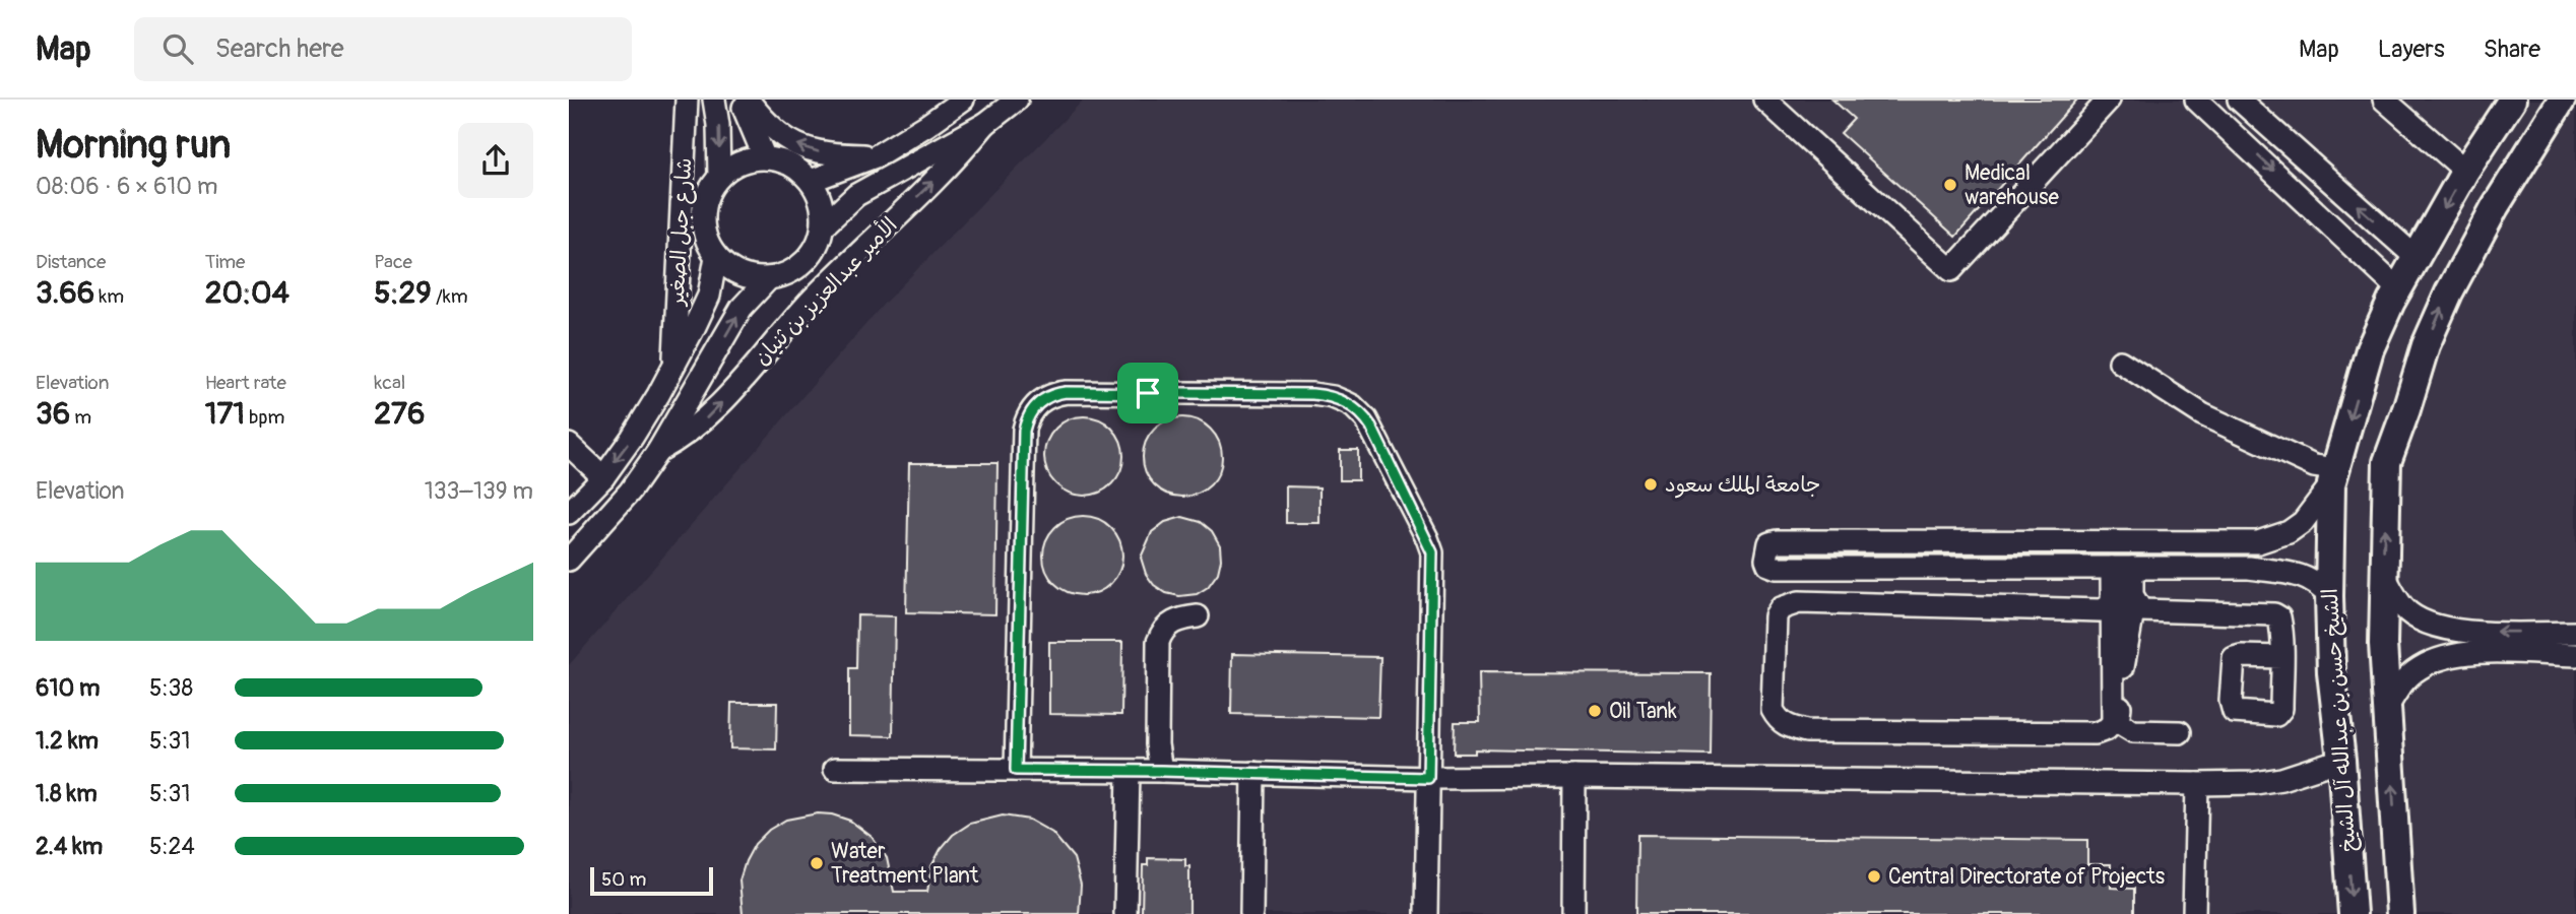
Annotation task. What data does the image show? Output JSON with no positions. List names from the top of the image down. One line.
{"streets":{"main road":["الشيخ حسن بن عبدالله آل الشيخ"],"street":["شارع جبل الصغير","الأمير عبدالعزيز بن ثنيان"]},"crossings":[["شارع جبل الصغير","الأمير عبدالعزيز بن ثنيان"]],"places":["Medical warehouse","جامعة الملك سعود","Oil Tank","Water Treatment Plant","Central Directorate of Projects"],"scale_bar":"50 m","page":{"header":"Map","search":"Search here","nav":["Map","Layers","Share"],"heading":["Morning run","08:06 · 6 × 610 m"],"stats":[["Distance","3.66 km"],["Time","20:04"],["Pace","5:29 /km"],["Elevation","36 m"],["Heart rate","171 bpm"],["kcal","276"]],"chart":["Elevation","133–139 m"],"list":[{"name":"610 m","note":"5:38"},{"name":"1.2 km","note":"5:31"},{"name":"1.8 km","note":"5:31"},{"name":"2.4 km","note":"5:24"}],"scale":"50 m"}}
